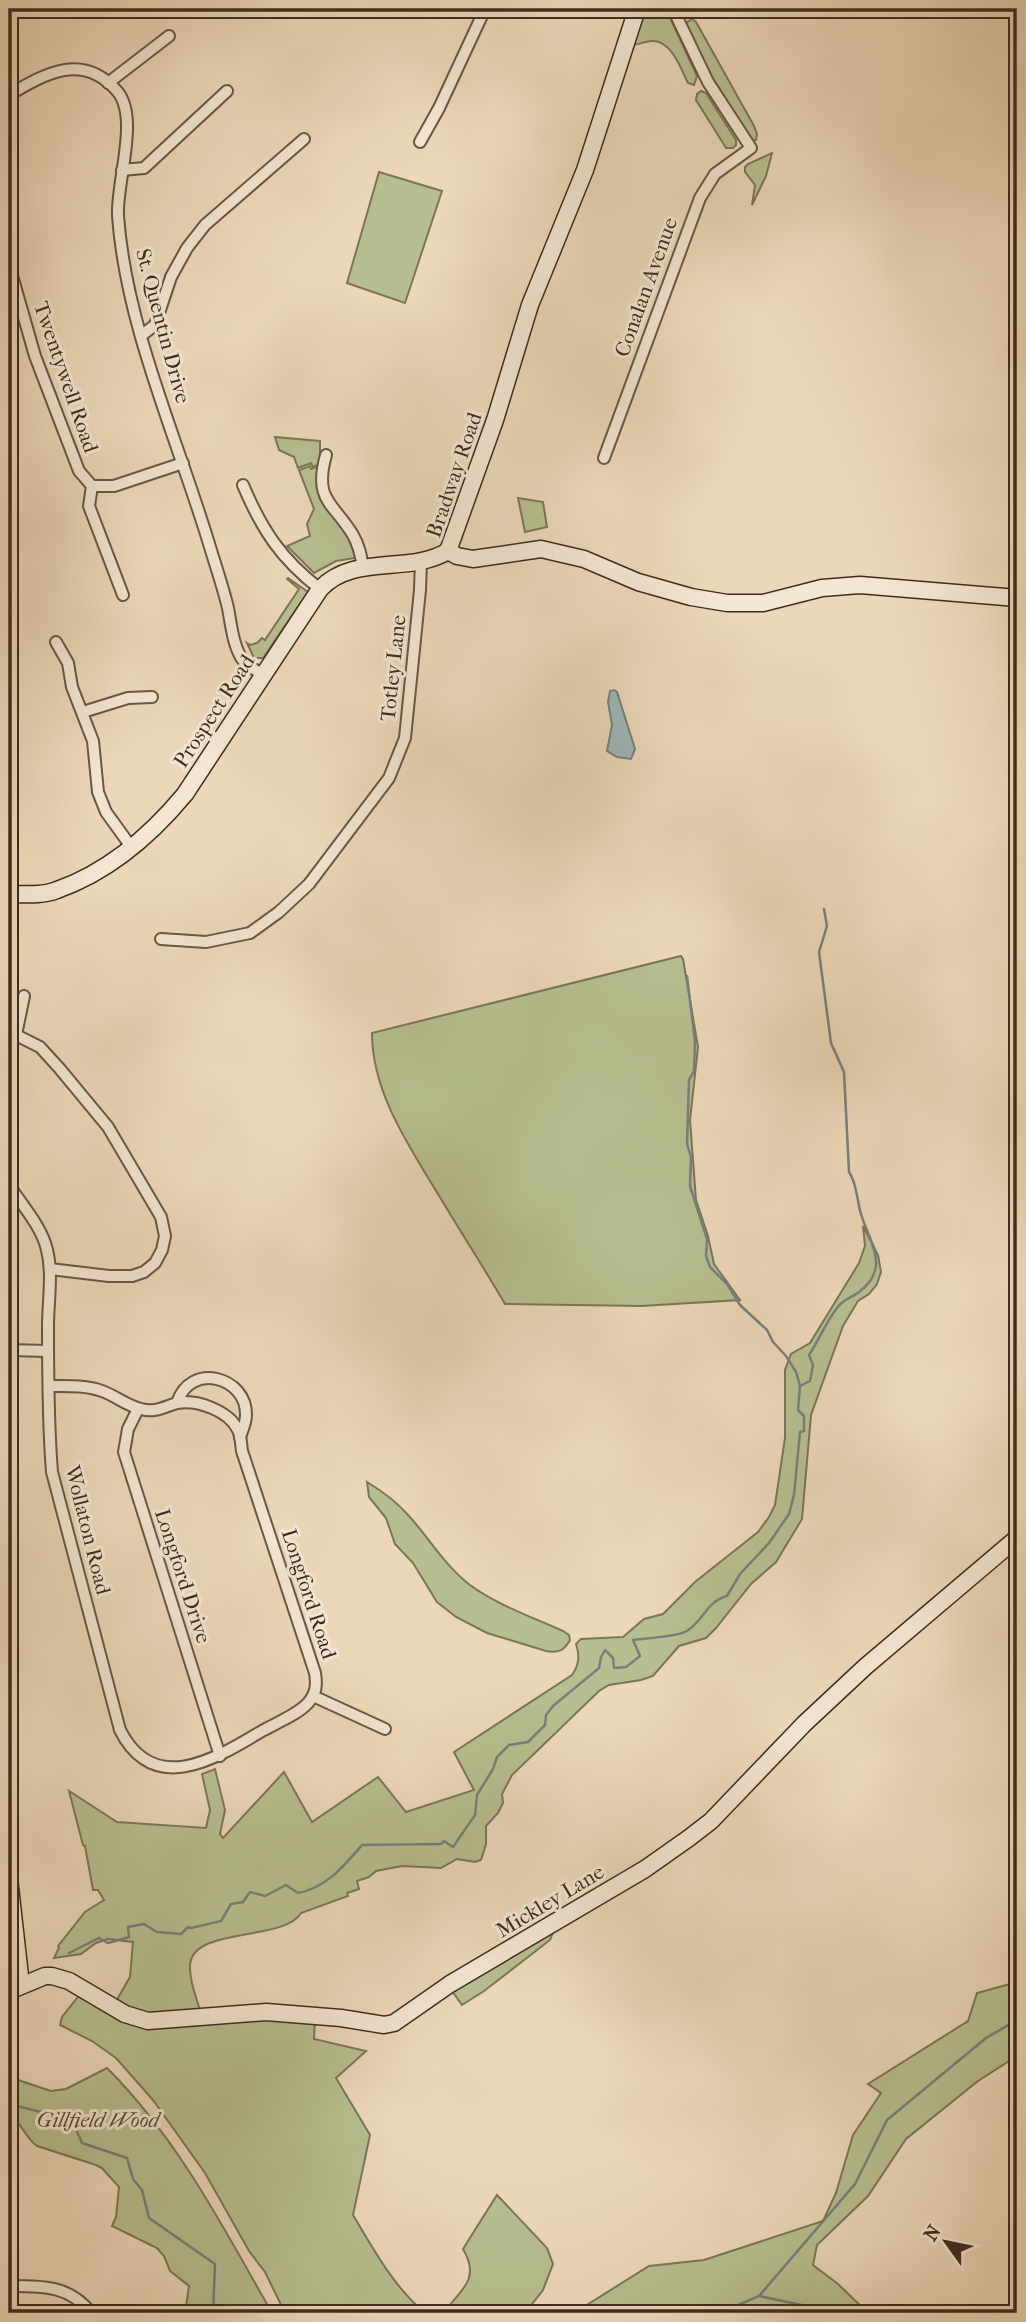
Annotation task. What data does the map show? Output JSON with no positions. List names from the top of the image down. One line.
{"streets":{"street":["Conalan Avenue","St. Quentin Drive","Twentywell Road","Bradway Road","Totley Lane","Prospect Road","Wollaton Road","Longford Drive","Longford Road","Mickley Lane"]},"crossings":[["St. Quentin Drive","Prospect Road"],["Bradway Road","Prospect Road"],["Totley Lane","Prospect Road"],["Wollaton Road","Longford Drive"],["Longford Drive","Longford Road"]],"parks":["Gillfield Wood"],"north":"top left"}
